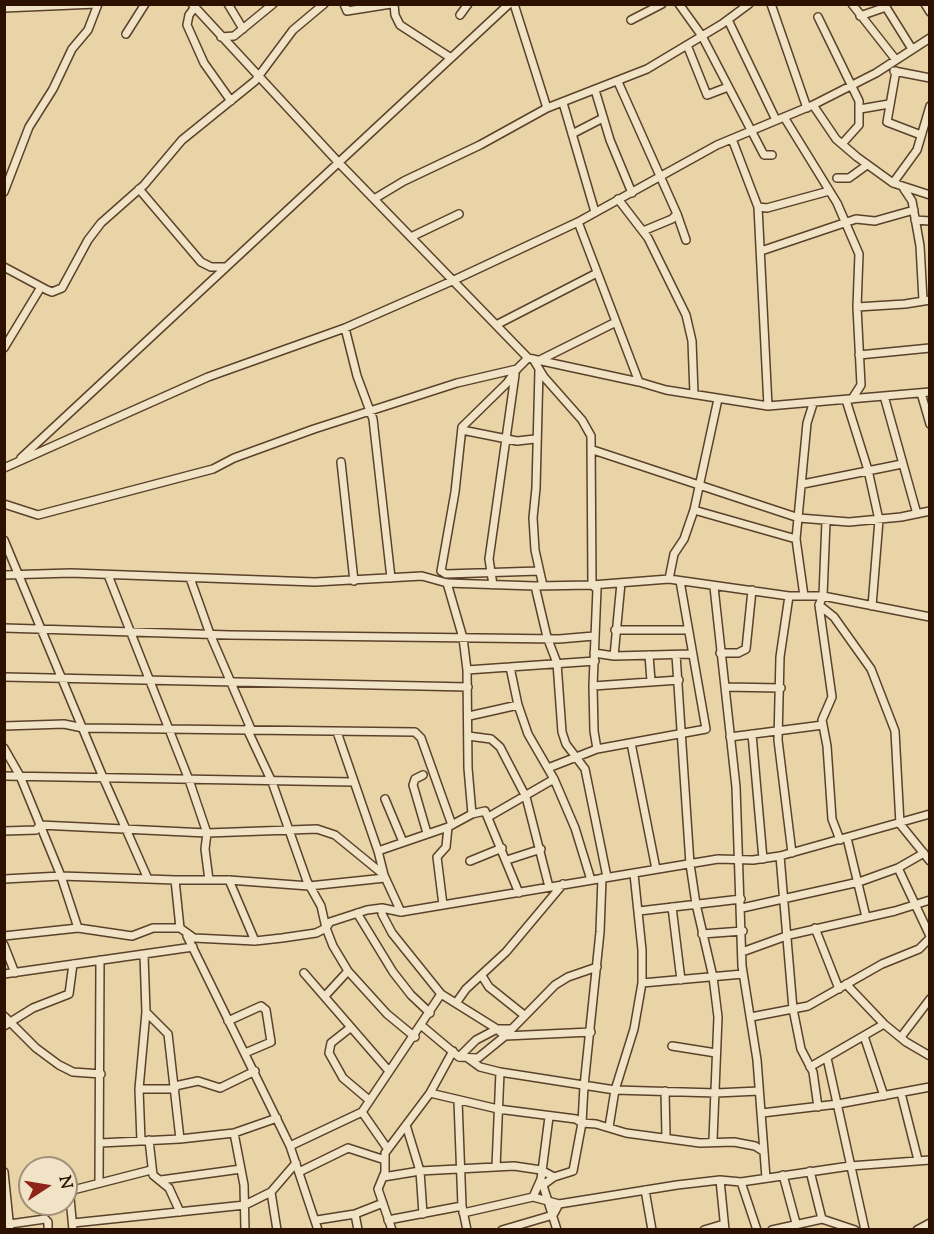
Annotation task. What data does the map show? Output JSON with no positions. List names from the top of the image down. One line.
{"north":"right"}
